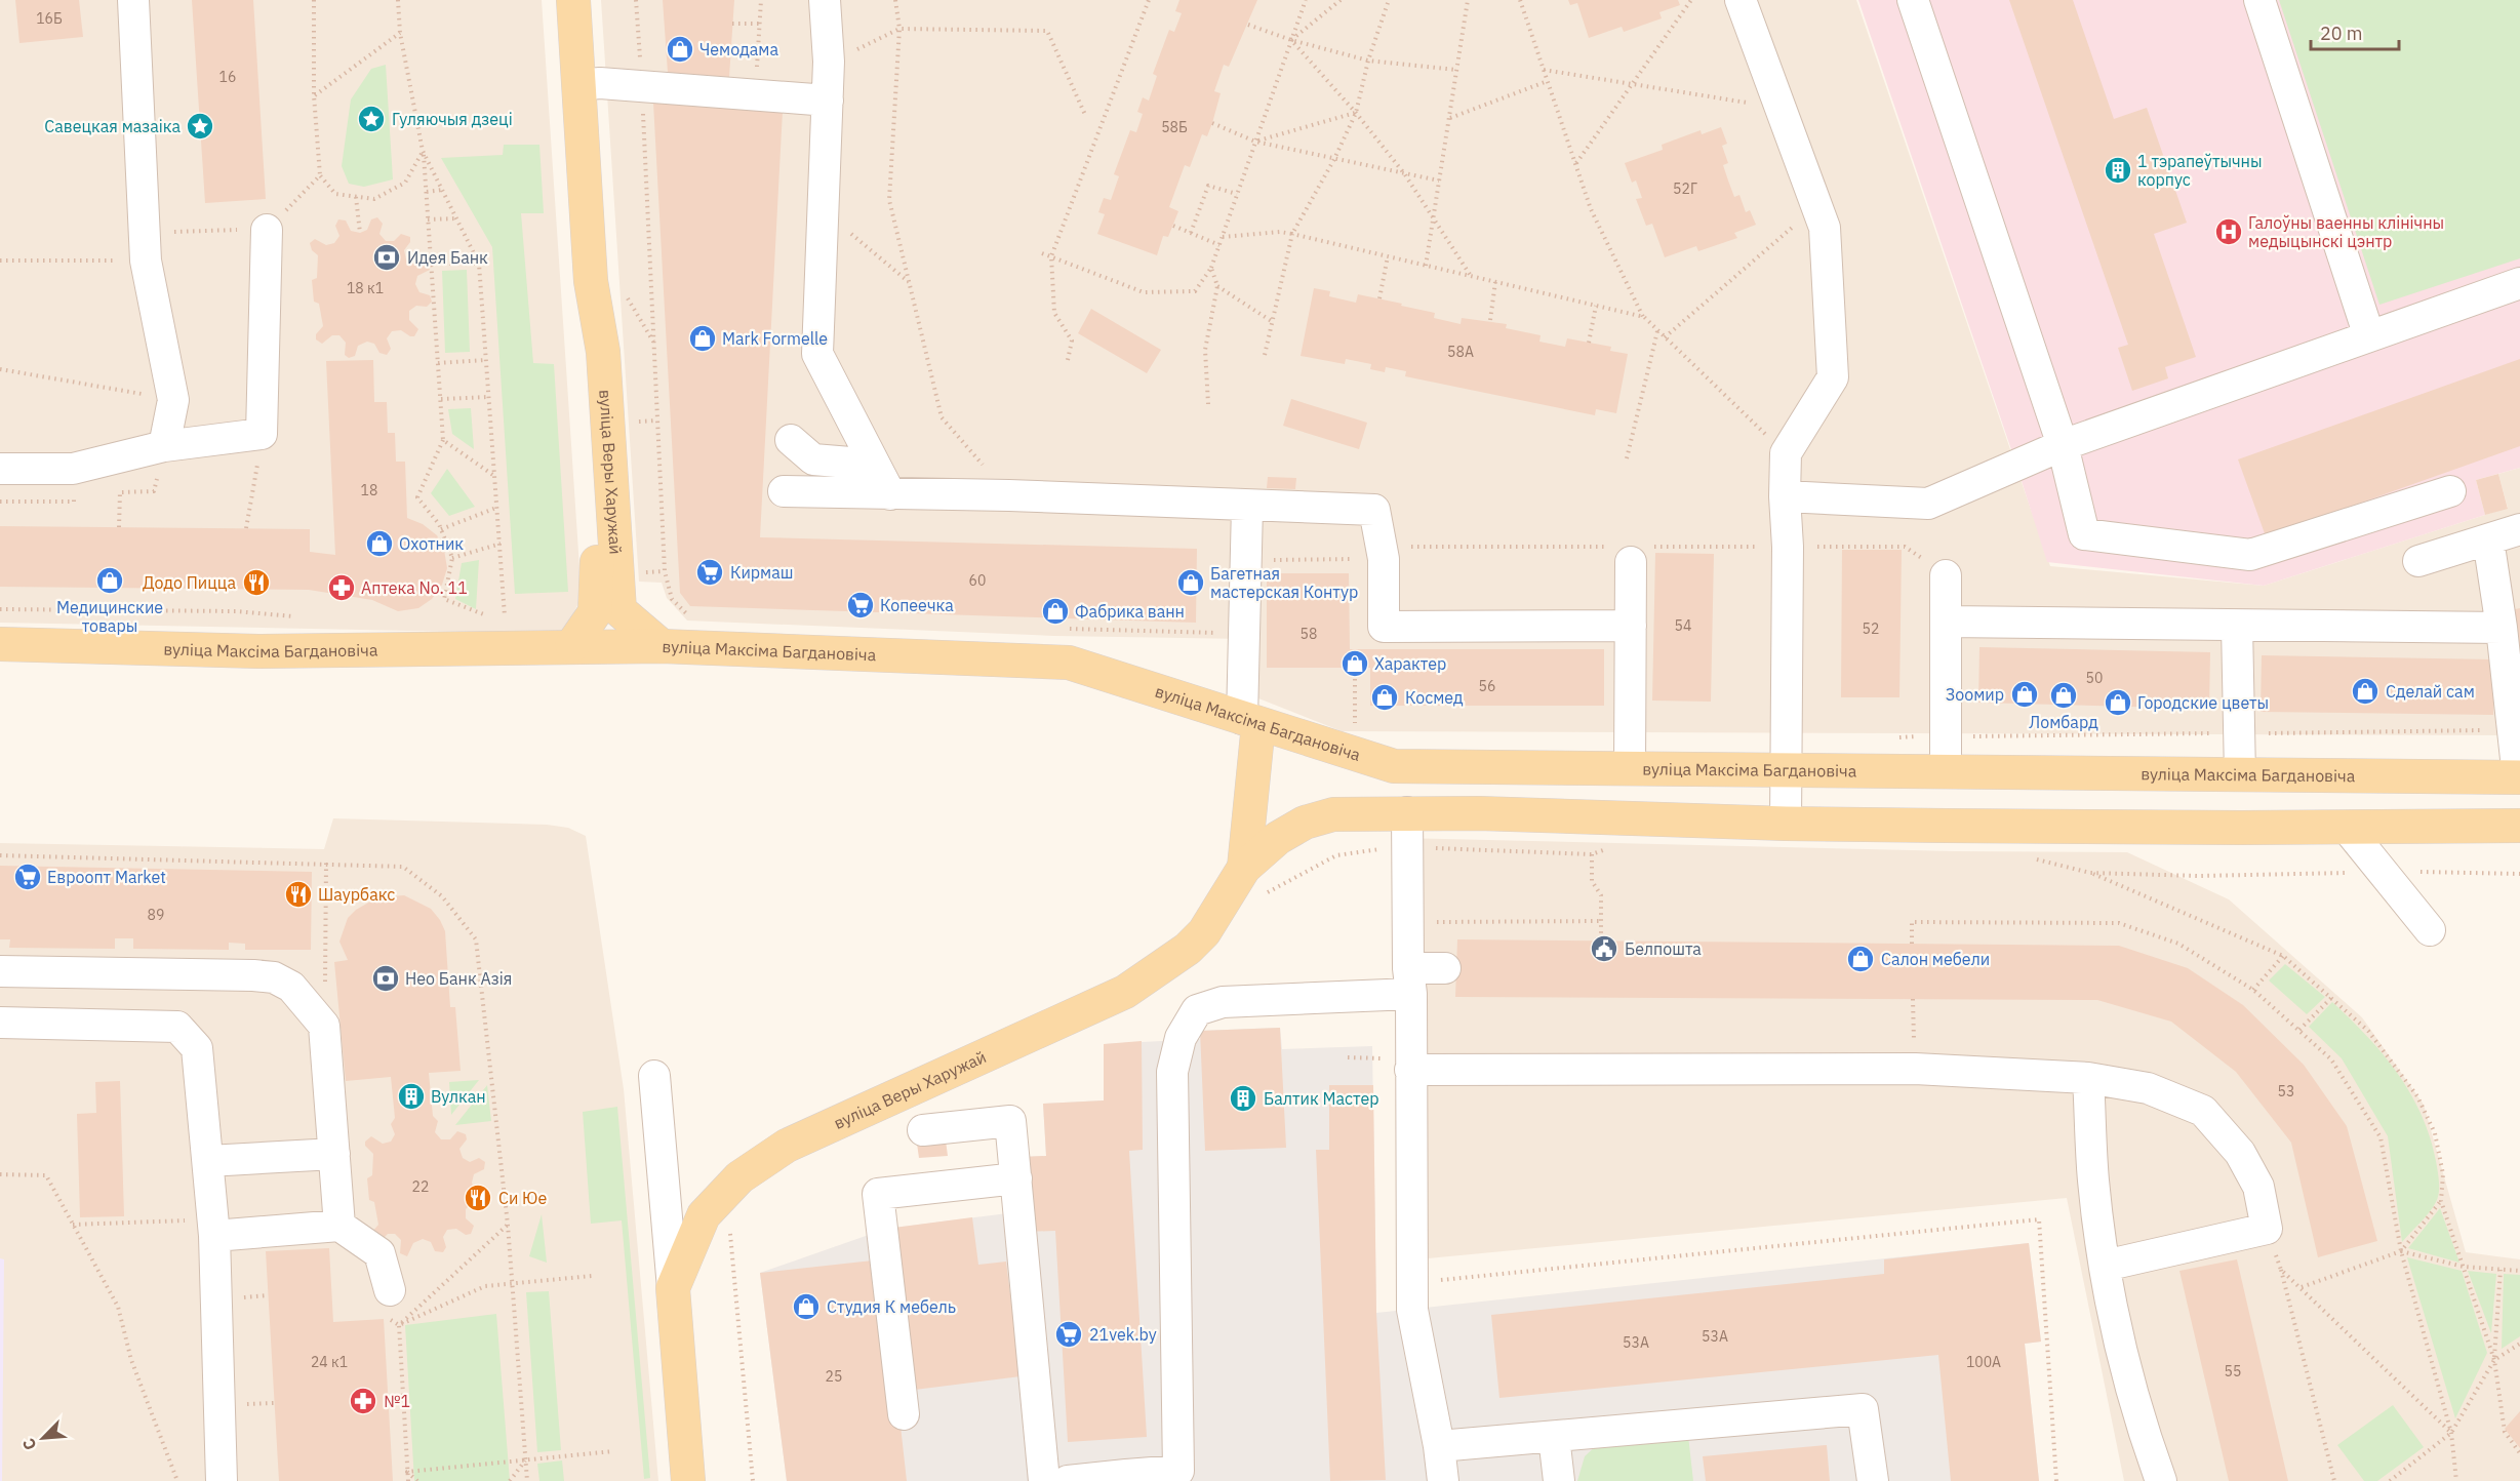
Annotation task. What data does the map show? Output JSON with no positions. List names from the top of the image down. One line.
{"streets":{"main road":["вуліца Веры Харужай","вуліца Максіма Багдановіча"]},"crossings":[["вуліца Веры Харужай","вуліца Максіма Багдановіча"]],"places":{"shop":["Чемодама","Mark Formelle","Охотник","Медицинские товары","Багетная мастерская Контур","Фабрика ванн","Характер","Сделай сам","Зоомир","Ломбард","Космед","Городские цветы","Салон мебели","Студия К мебель"],"place":["Гуляючыя дзеці","Савецкая мазаіка"],"building":["1 тэрапеўтычны корпус","Вулкан","Балтик Мастер"],"hospital":["Галоўны ваенны клінічны медыцынскі цэнтр"],"bank":["Идея Банк","Нео Банк Азія"],"supermarket":["Кирмаш","Копеечка","Евроопт Market","21vek.by"],"restaurant":["Додо Пицца","Шаурбакс","Cи Юе"],"pharmacy":["Аптека No. 11","№1"],"public building":["Белпошта"]},"house_numbers":["16Б","16","58Б","52Г","18 к1","58А","18","60","54","52","58","50","56","89","53","22","53А","53А","24 к1","100А","55","25"],"scale_bar":"20 m","north":"bottom left"}
